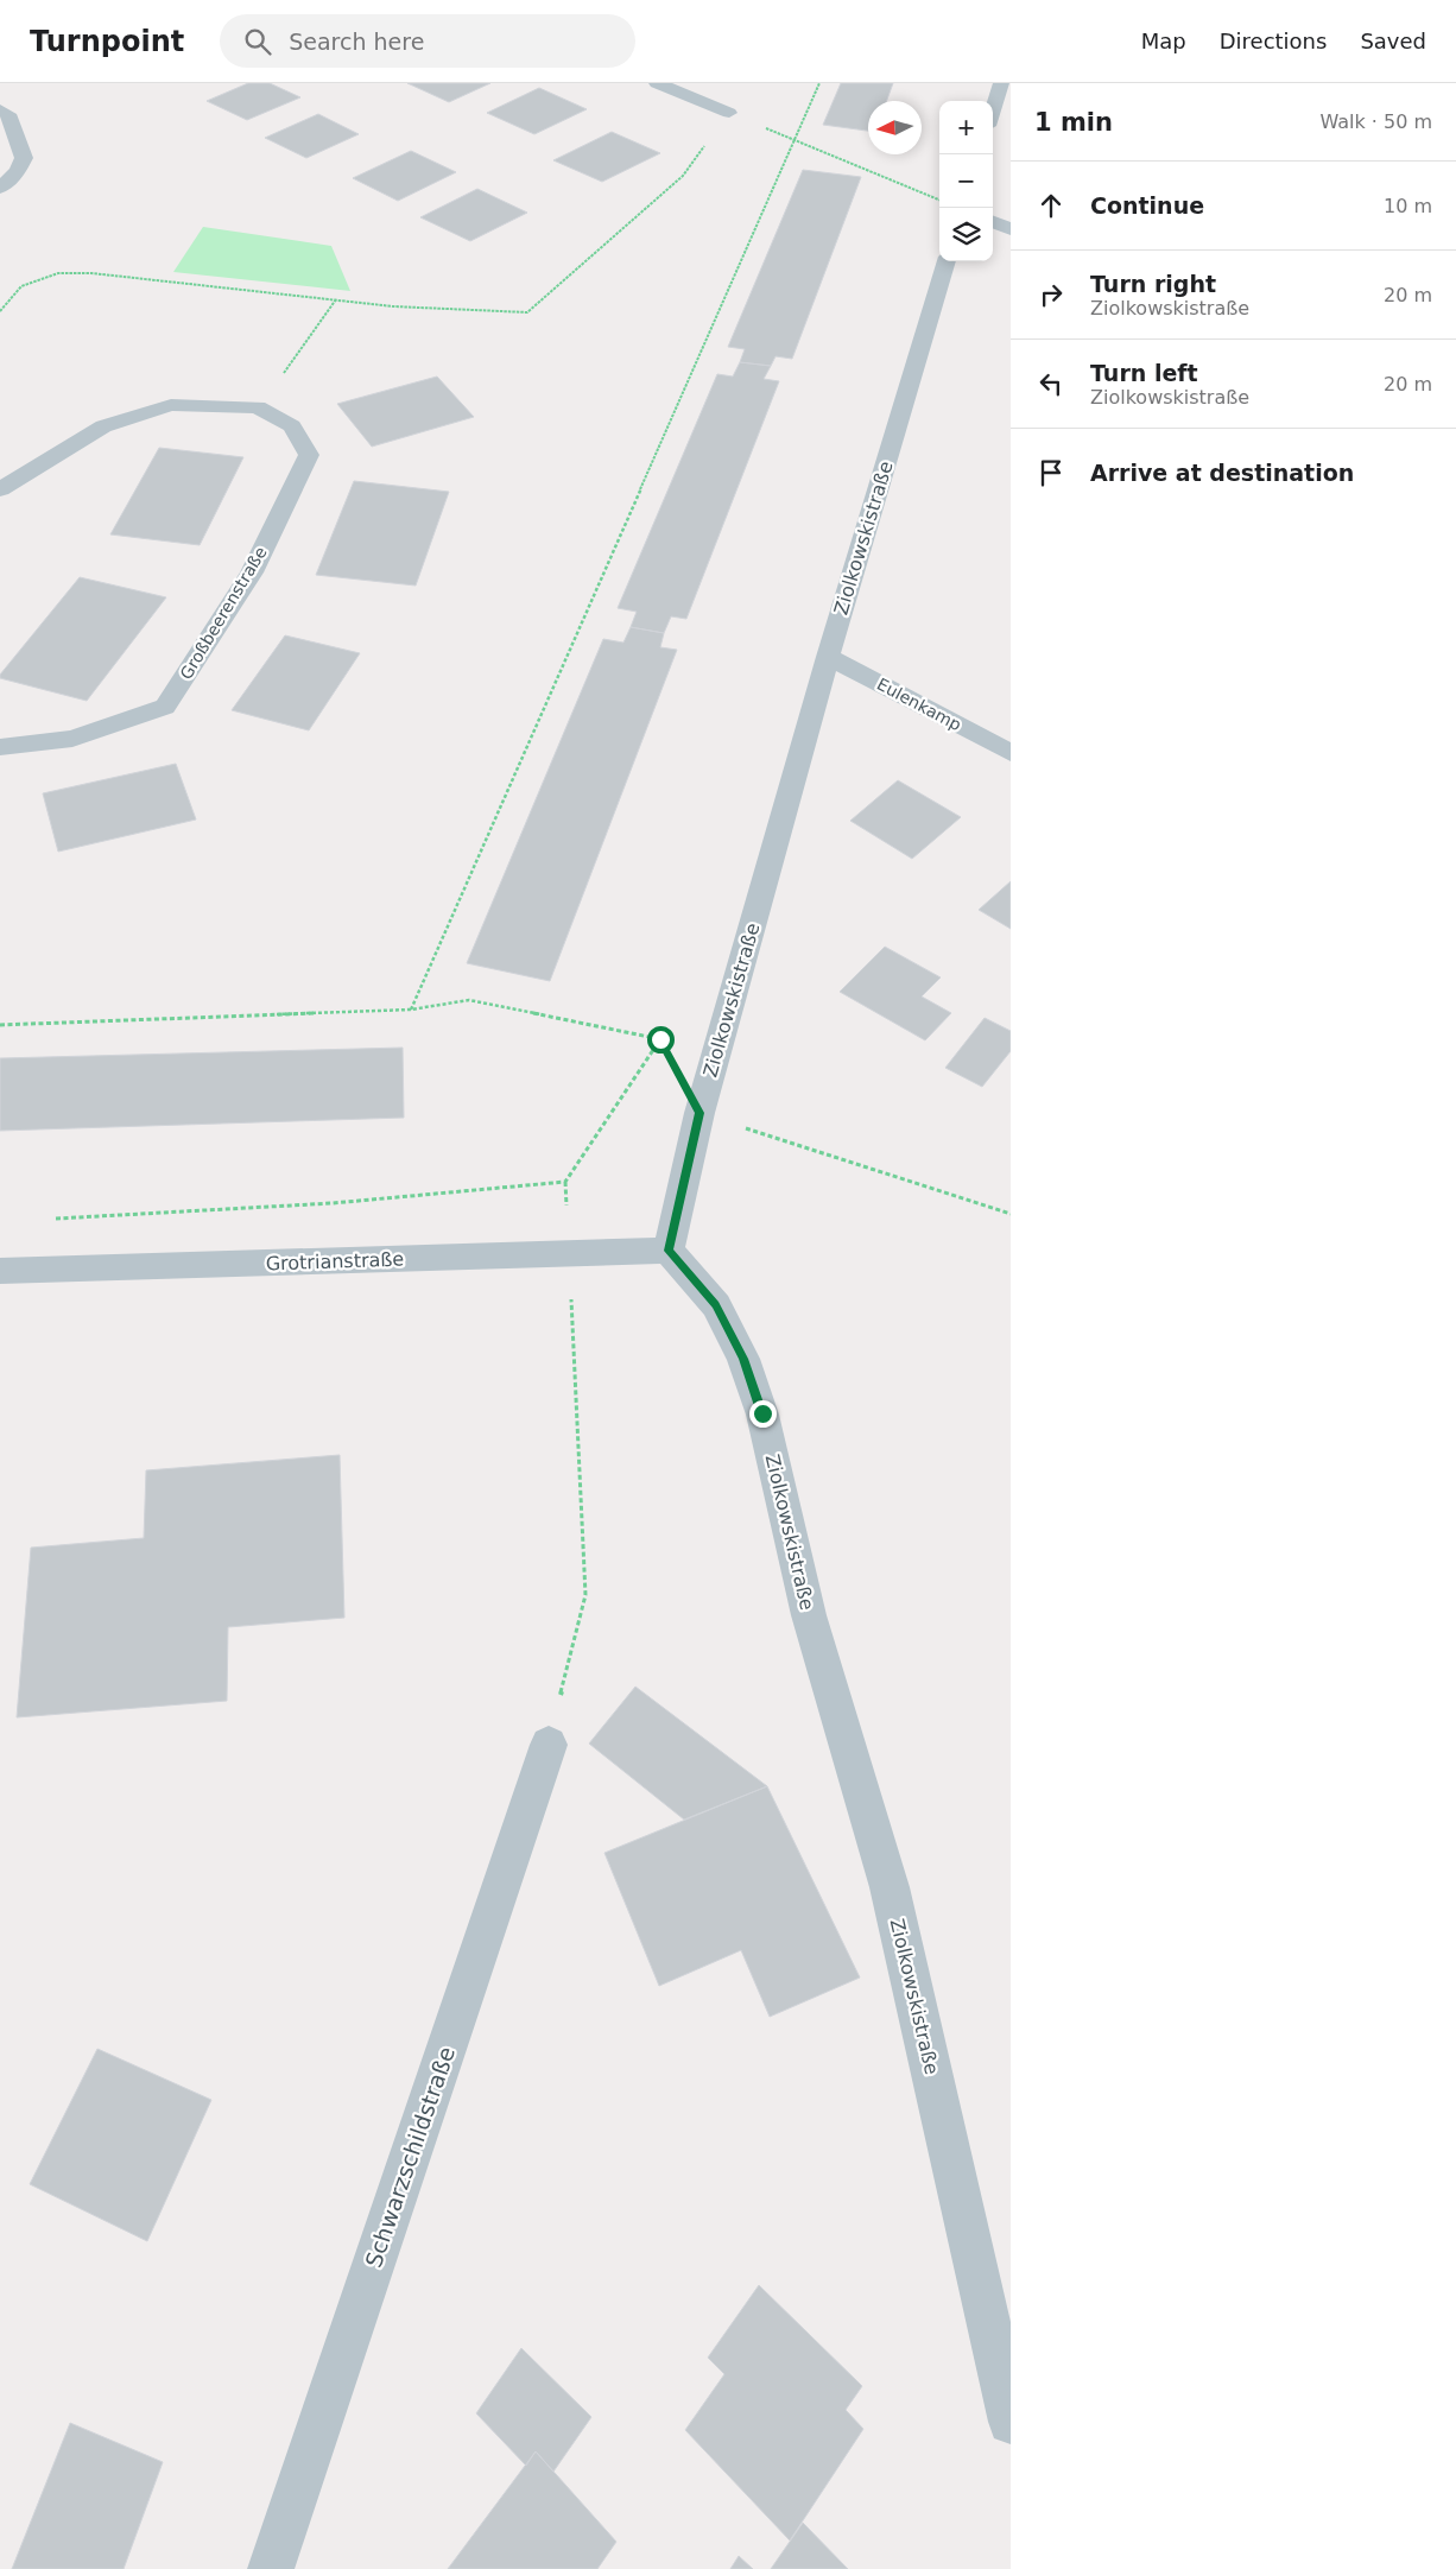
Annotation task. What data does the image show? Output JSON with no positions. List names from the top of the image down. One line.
{"streets":{"street":["Ziolkowskistraße","Großbeerenstraße","Eulenkamp","Grotrianstraße","Schwarzschildstraße"]},"crossings":[["Ziolkowskistraße","Eulenkamp"],["Ziolkowskistraße","Grotrianstraße"]],"north":"left","page":{"header":"Turnpoint","search":"Search here","nav":["Map","Directions","Saved"],"heading":["1 min","Walk · 50 m"],"map_buttons":["+","−"],"list":[["Continue","10 m"],["Turn right","Ziolkowskistraße","20 m"],["Turn left","Ziolkowskistraße","20 m"],"Arrive at destination"]}}
